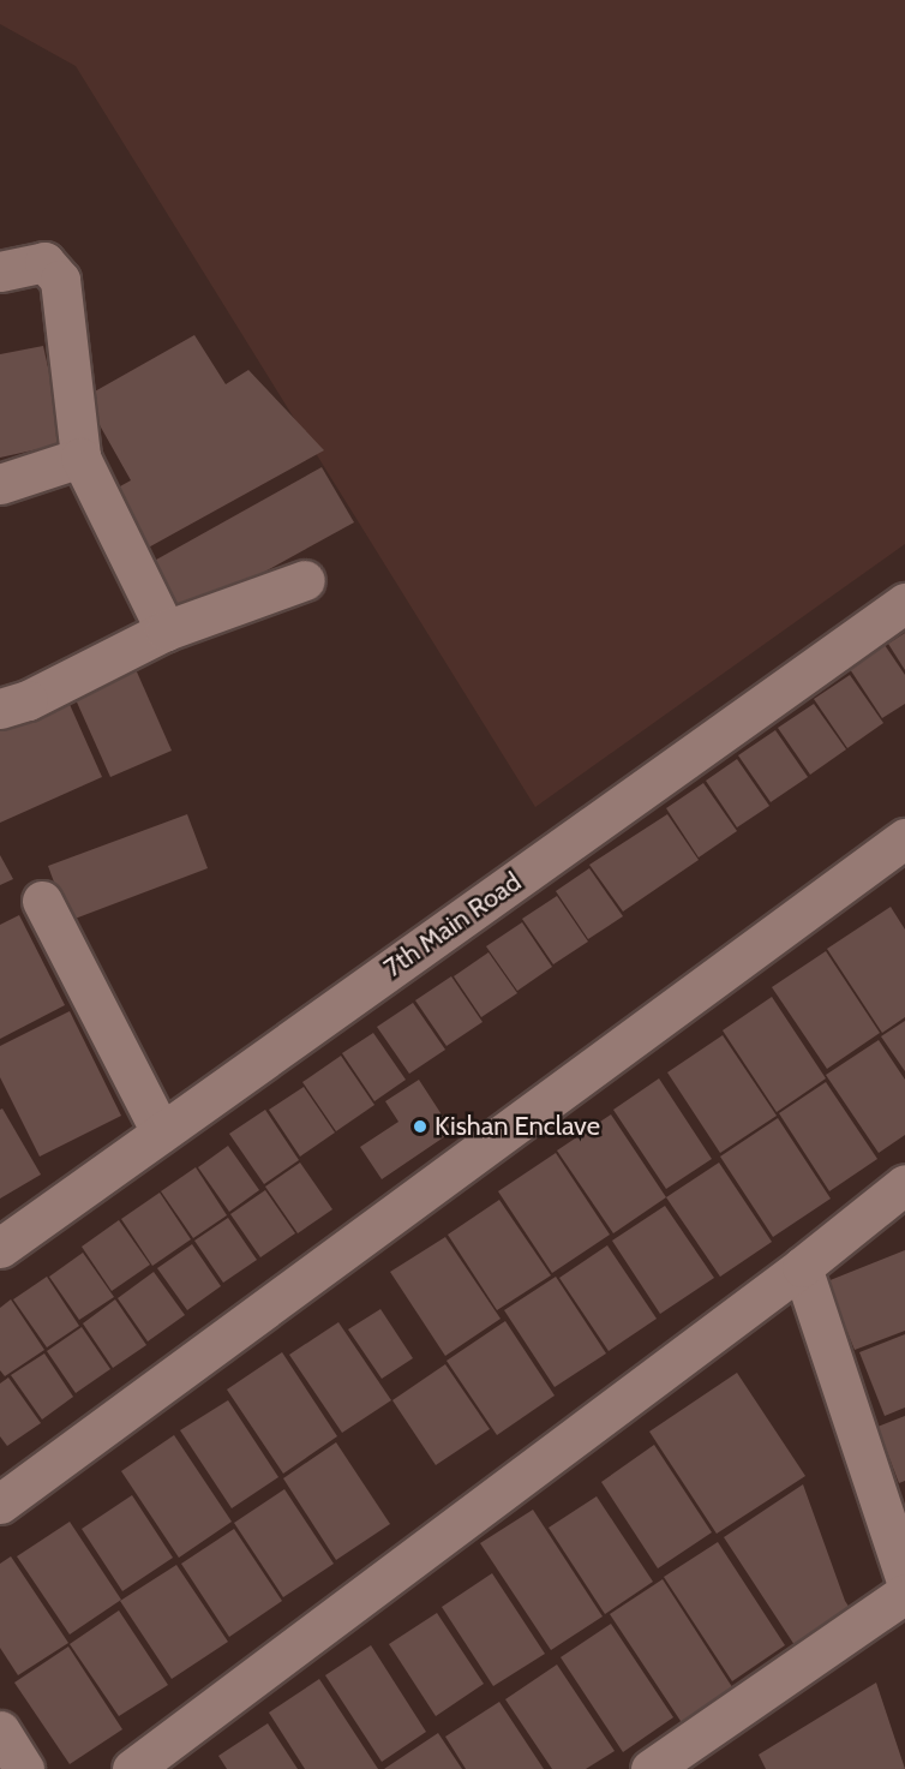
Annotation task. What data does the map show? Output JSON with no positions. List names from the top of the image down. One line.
{"streets":{"street":["7th Main Road"]},"places":["Kishan Enclave"]}
